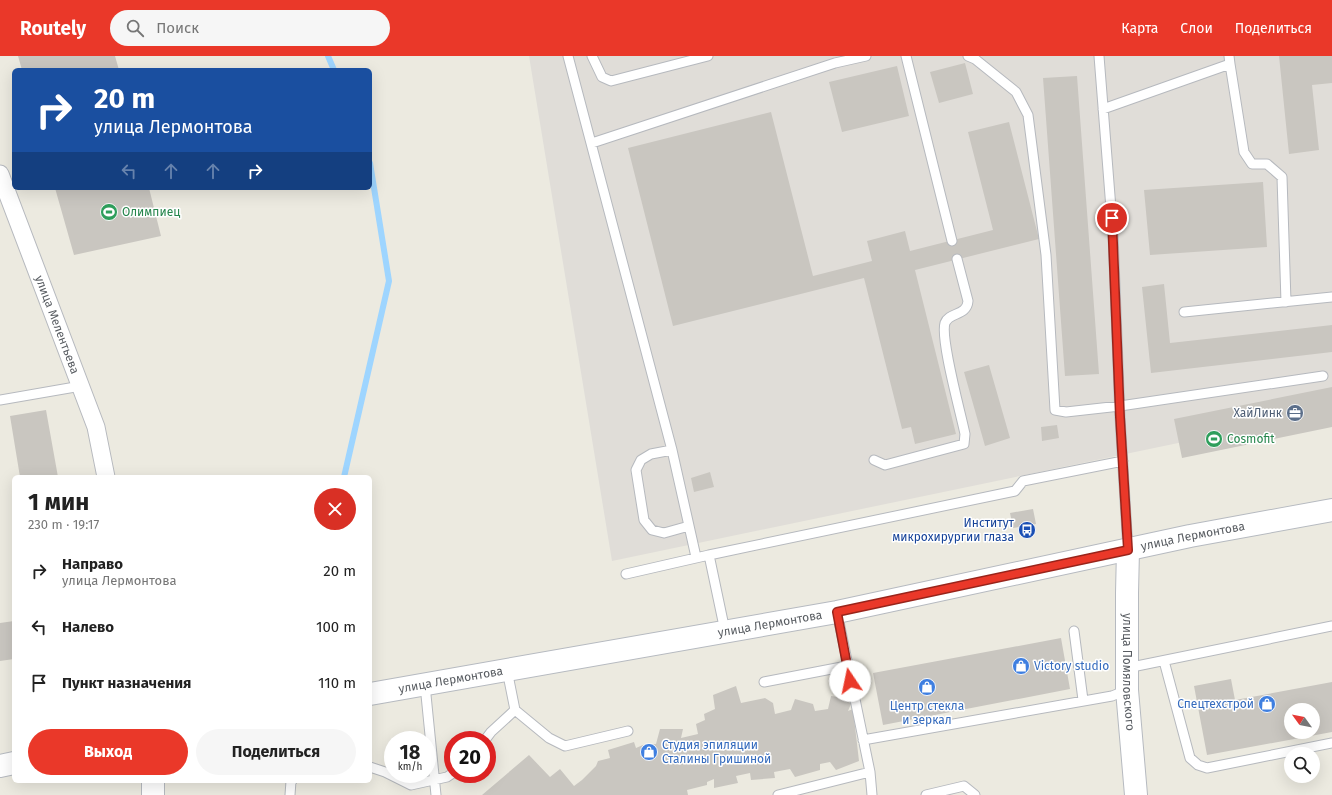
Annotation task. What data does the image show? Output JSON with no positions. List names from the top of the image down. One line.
{"streets":{"main road":["улица Лермонтова","улица Помяловского"],"street":["улица Мелентьева"]},"crossings":[["улица Лермонтова","улица Помяловского"]],"places":{"sports":["Олимпиец","Cosmofit"],"office":["ХайЛинк"],"bus stop":["Институт микрохирургии глаза"],"shop":["Victory studio","Центр стекла и зеркал","Спецтехстрой","Студия эпиляции Сталины Гришиной"]},"north":"top left","page":{"header":"Routely","search":"Поиск","nav":["Карта","Слои","Поделиться"],"turn":["20 m","улица Лермонтова"],"heading":["1 мин","230 m · 19:17"],"list":[{"name":"Направо","note":"улица Лермонтова","value":"20 m"},{"name":"Налево","value":"100 m"},{"name":"Пункт назначения","value":"110 m"}],"buttons":["Выход","Поделиться"],"speed":"18 km/h","limit":"20"}}
